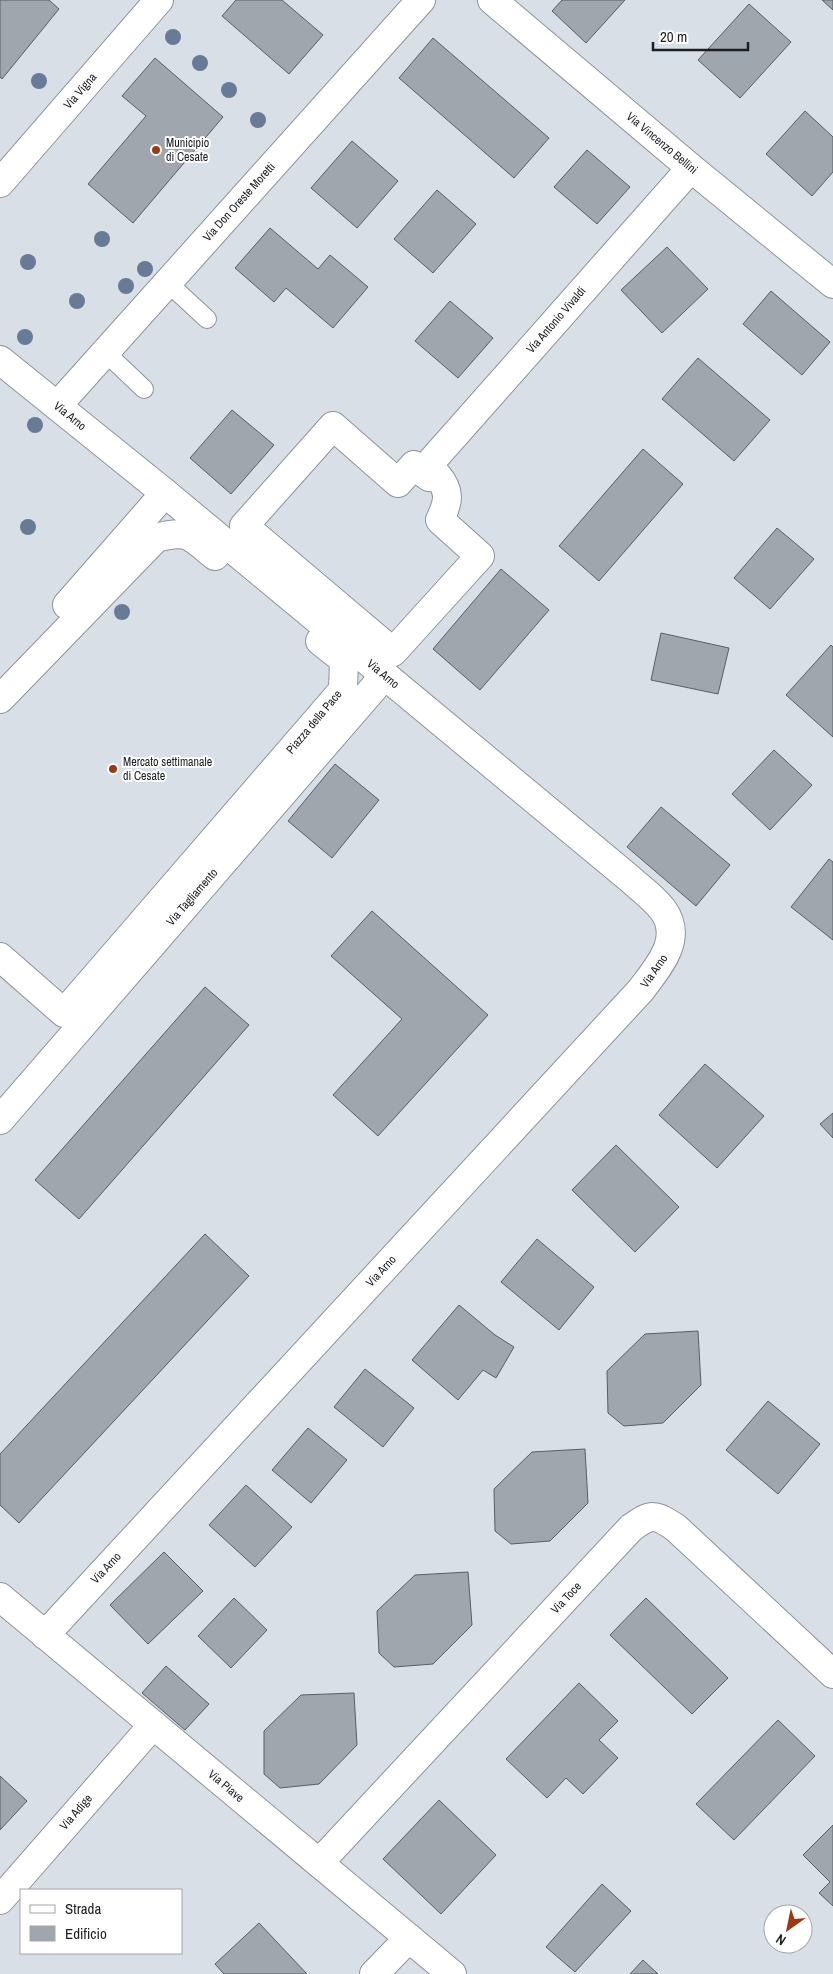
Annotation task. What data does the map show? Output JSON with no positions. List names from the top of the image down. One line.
{"streets":{"street":["Via Vigna","Via Vincenzo Bellini","Via Don Oreste Moretti","Via Antonio Vivaldi","Via Arno","Piazza della Pace","Via Tagliamento","Via Toce","Via Piave","Via Adige"]},"crossings":[["Via Vincenzo Bellini","Via Antonio Vivaldi"],["Via Don Oreste Moretti","Via Arno"],["Via Arno","Via Tagliamento"],["Via Arno","Via Piave"],["Via Toce","Via Piave"],["Via Piave","Via Adige"]],"places":["Municipio di Cesate","Mercato settimanale di Cesate"],"legend":["Strada","Edificio"],"scale_bar":"20 m","north":"bottom left"}
